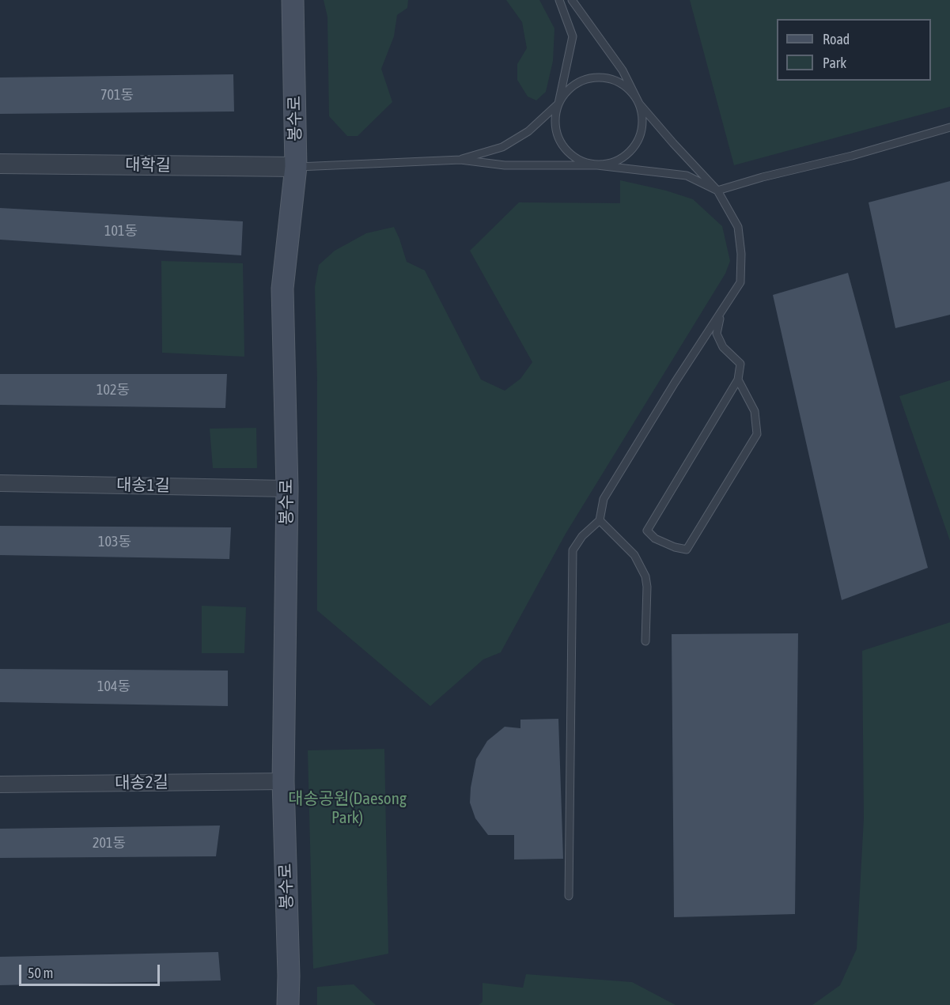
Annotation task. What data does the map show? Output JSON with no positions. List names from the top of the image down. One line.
{"streets":{"main road":["봉수로"],"street":["대학길","대송1길","대송2길"]},"crossings":[["봉수로","대학길"],["봉수로","대송1길"],["봉수로","대송2길"]],"parks":["대송공원(Daesong Park)"],"house_numbers":["701동","101동","102동","103동","104동","201동"],"legend":["Road","Park"],"scale_bar":"50 m"}
